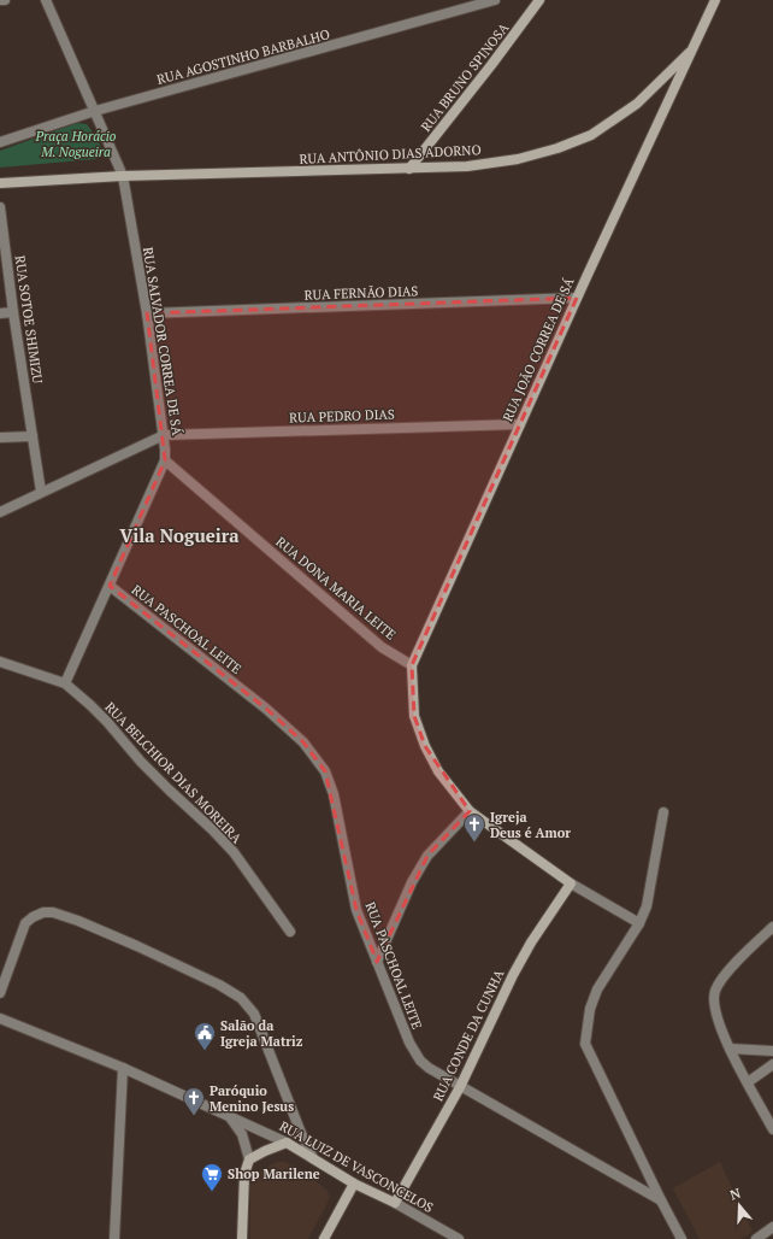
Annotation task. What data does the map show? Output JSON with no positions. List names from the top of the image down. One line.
{"streets":{"street":["RUA AGOSTINHO BARBALHO","RUA BRUNO SPINOSA","RUA ANTÔNIO DIAS ADORNO","RUA FERNÃO DIAS","RUA SOTOE SHIMIZU","RUA SALVADOR CORREA DE SÁ","RUA JOÃO CORREA DE SÁ","RUA PEDRO DIAS","RUA DONA MARIA LEITE","RUA PASCHOAL LEITE","RUA BELCHIOR DIAS MOREIRA","RUA CONDE DA CUNHA","RUA LUIZ DE VASCONCELOS"]},"crossings":[["RUA AGOSTINHO BARBALHO","RUA SALVADOR CORREA DE SÁ"],["RUA BRUNO SPINOSA","RUA ANTÔNIO DIAS ADORNO"],["RUA ANTÔNIO DIAS ADORNO","RUA SALVADOR CORREA DE SÁ"],["RUA ANTÔNIO DIAS ADORNO","RUA JOÃO CORREA DE SÁ"],["RUA FERNÃO DIAS","RUA SALVADOR CORREA DE SÁ"],["RUA FERNÃO DIAS","RUA JOÃO CORREA DE SÁ"],["RUA SALVADOR CORREA DE SÁ","RUA PEDRO DIAS"],["RUA SALVADOR CORREA DE SÁ","RUA DONA MARIA LEITE"],["RUA SALVADOR CORREA DE SÁ","RUA PASCHOAL LEITE"],["RUA SALVADOR CORREA DE SÁ","RUA BELCHIOR DIAS MOREIRA"],["RUA JOÃO CORREA DE SÁ","RUA PEDRO DIAS"],["RUA JOÃO CORREA DE SÁ","RUA DONA MARIA LEITE"],["RUA PASCHOAL LEITE","RUA CONDE DA CUNHA"],["RUA CONDE DA CUNHA","RUA LUIZ DE VASCONCELOS"]],"districts":["Vila Nogueira"],"parks":["Praça Horácio M. Nogueira"],"places":{"church":["Igreja Deus é Amor","Paróquio Menino Jesus"],"public building":["Salão da Igreja Matriz"],"supermarket":["Shop Marilene"]},"north":"top"}
